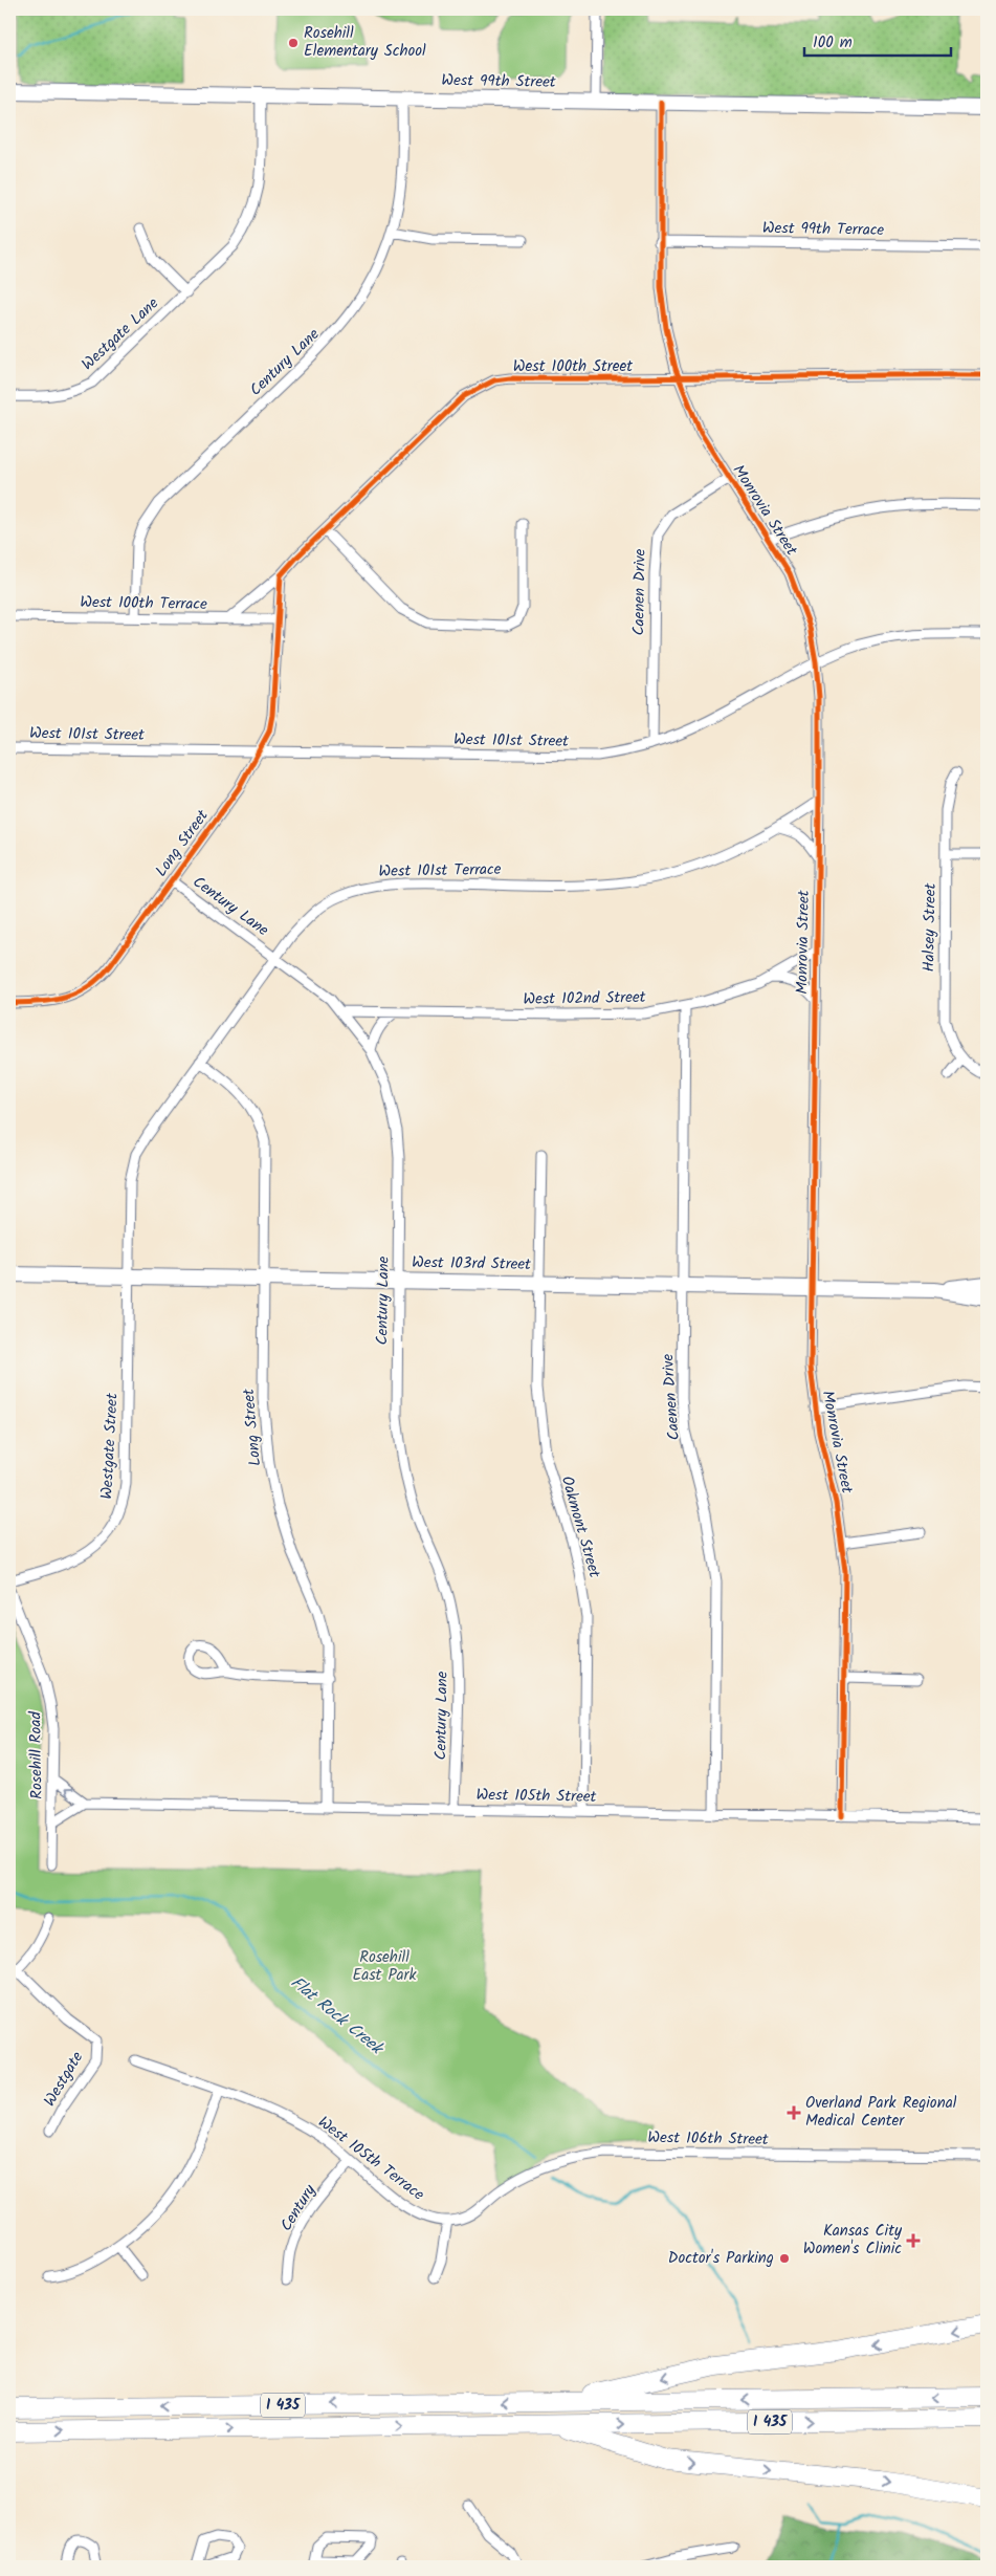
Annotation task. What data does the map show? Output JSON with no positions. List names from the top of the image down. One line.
{"streets":{"highway":["I 435"],"main road":["West 99th Street","West 103rd Street"],"street":["West 99th Terrace","Westgate Lane","Century Lane","West 100th Street","Monrovia Street","Caenen Drive","West 100th Terrace","West 101st Street","Long Street","West 101st Terrace","Halsey Street","West 102nd Street","Westgate Street","Oakmont Street","Rosehill Road","West 105th Street","Westgate","West 106th Street","West 105th Terrace","Century"]},"crossings":[["West 99th Street","Westgate Lane"],["West 99th Street","Century Lane"],["West 99th Street","Monrovia Street"],["West 99th Terrace","Monrovia Street"],["Century Lane","West 100th Terrace"],["Century Lane","Long Street"],["Century Lane","West 101st Terrace"],["Century Lane","West 102nd Street"],["Century Lane","West 103rd Street"],["Century Lane","West 105th Street"],["West 100th Street","Monrovia Street"],["West 100th Street","West 100th Terrace"],["Monrovia Street","Caenen Drive"],["Monrovia Street","West 101st Street"],["Monrovia Street","West 101st Terrace"],["Monrovia Street","West 102nd Street"],["Monrovia Street","West 103rd Street"],["Monrovia Street","West 105th Street"],["Caenen Drive","West 101st Street"],["Caenen Drive","West 102nd Street"],["Caenen Drive","West 103rd Street"],["Caenen Drive","West 105th Street"],["West 100th Terrace","Long Street"],["West 101st Street","Long Street"],["Long Street","West 101st Terrace"],["Long Street","West 103rd Street"],["Long Street","West 105th Street"],["West 101st Terrace","West 103rd Street"],["West 101st Terrace","Westgate Street"],["West 103rd Street","Westgate Street"],["West 103rd Street","Oakmont Street"],["Oakmont Street","West 105th Street"],["West 106th Street","West 105th Terrace"],["West 105th Terrace","Century"]],"water":["Flat Rock Creek"],"parks":["Rosehill East Park"],"places":{"other":["Rosehill Elementary School","Doctor's Parking"],"health":["Overland Park Regional Medical Center","Kansas City Women's Clinic"]},"scale_bar":"100 m"}
